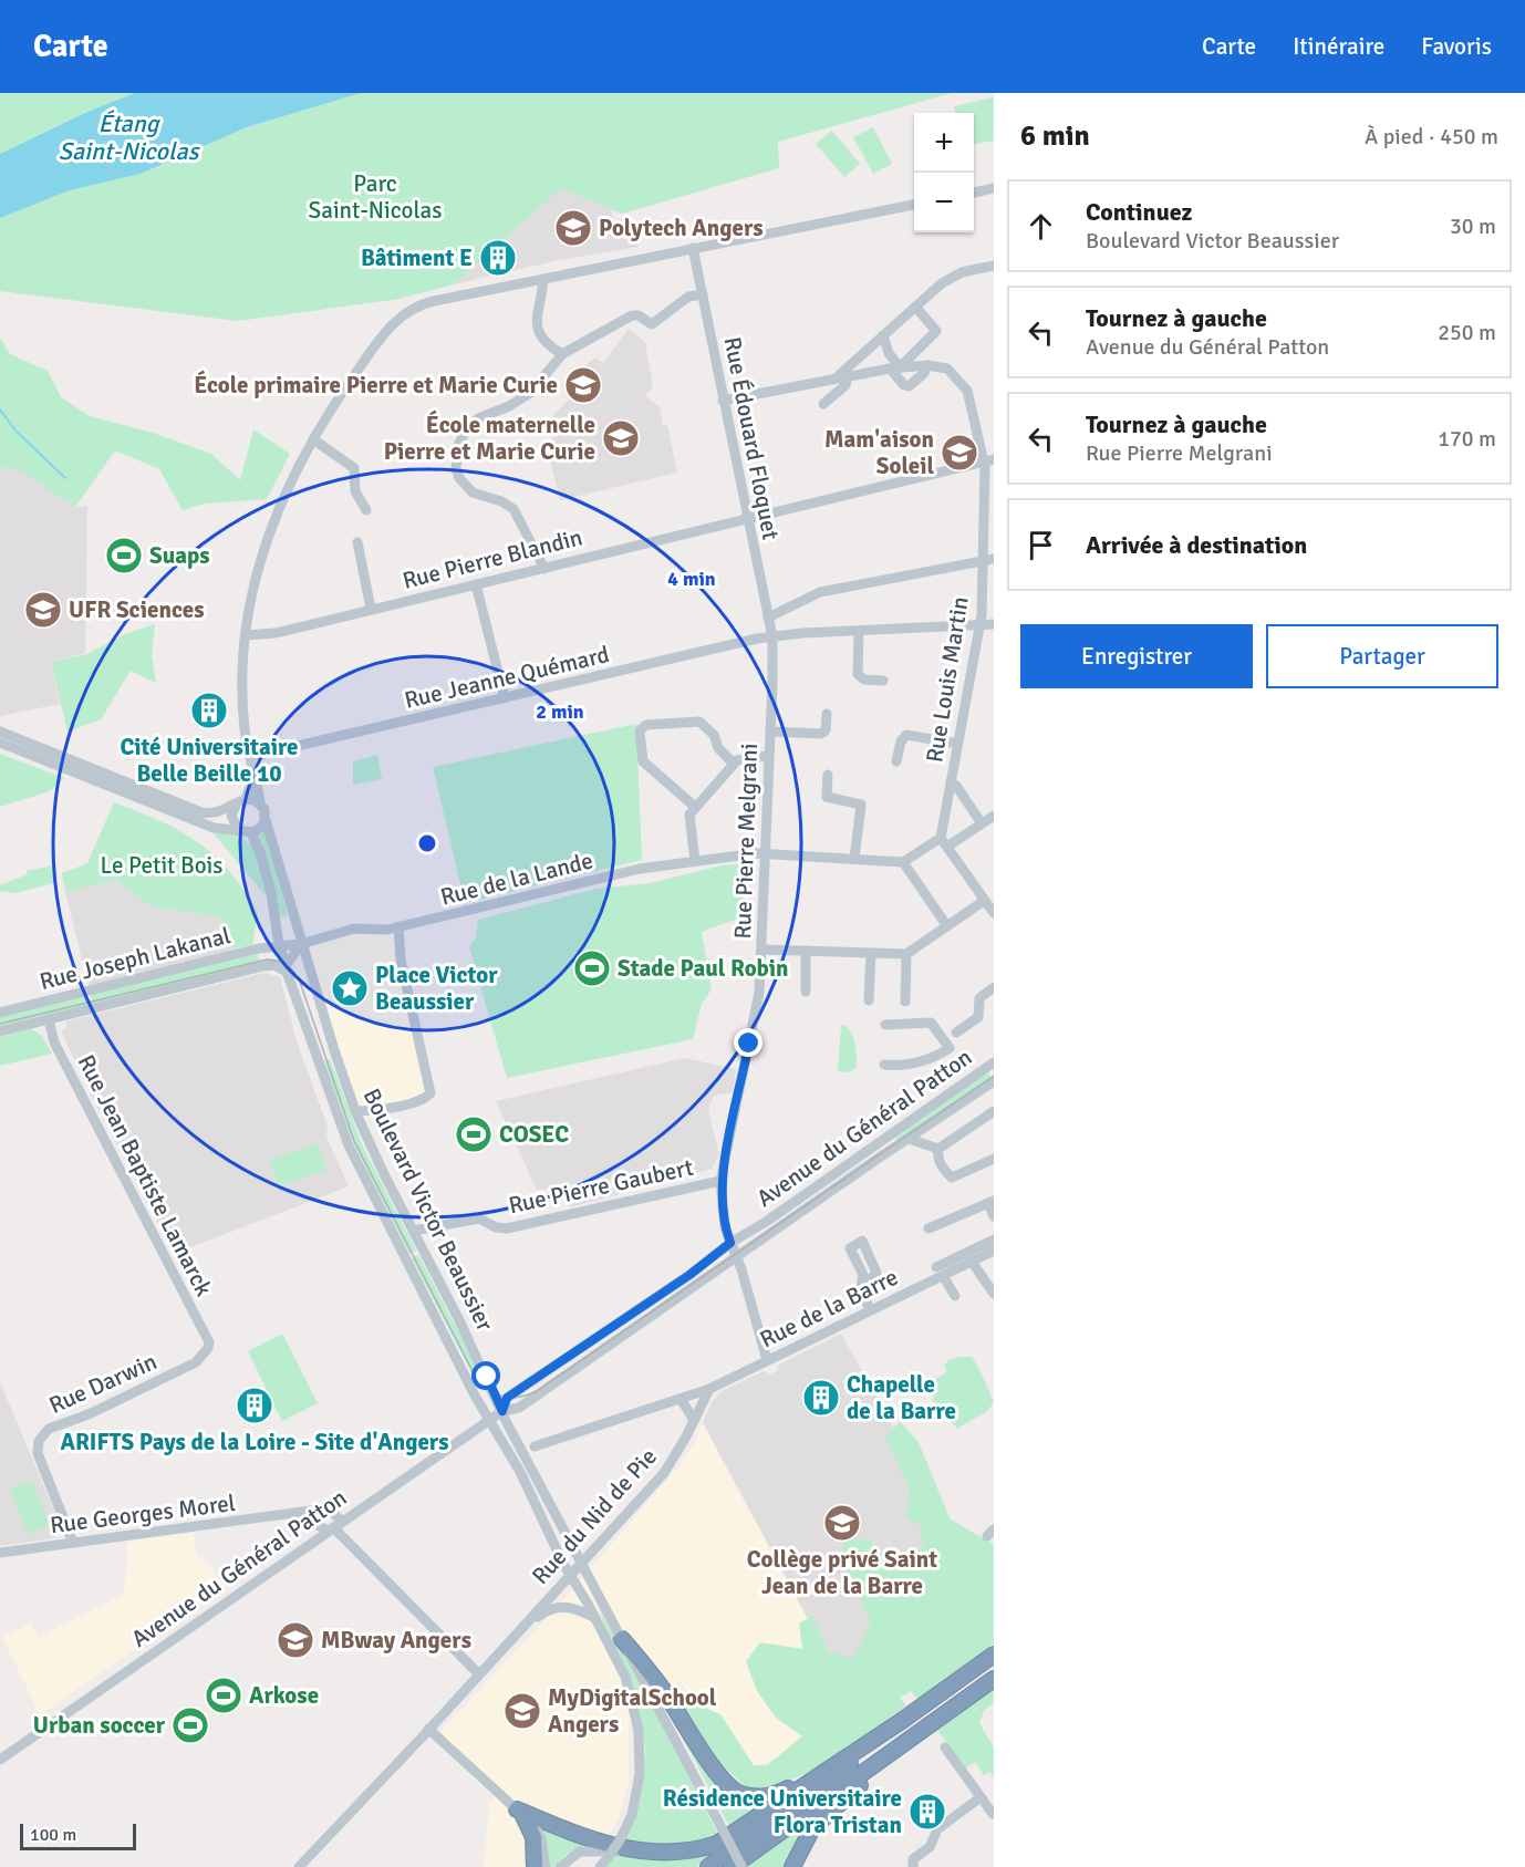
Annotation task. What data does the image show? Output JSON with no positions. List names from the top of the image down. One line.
{"streets":{"street":["Rue Édouard Floquet","Rue Pierre Blandin","Rue Jeanne Quémard","Rue Louis Martin","Rue Pierre Melgrani","Rue de la Lande","Rue Joseph Lakanal","Avenue du Général Patton","Rue Jean Baptiste Lamarck","Rue Pierre Gaubert","Boulevard Victor Beaussier","Rue de la Barre","Rue Darwin","Rue Georges Morel","Rue du Nid de Pie"]},"crossings":[["Rue Édouard Floquet","Rue Pierre Blandin"],["Rue Édouard Floquet","Rue Jeanne Quémard"],["Rue Édouard Floquet","Rue Pierre Melgrani"],["Rue Pierre Blandin","Rue Louis Martin"],["Rue Jeanne Quémard","Rue Louis Martin"],["Rue Jeanne Quémard","Rue Pierre Melgrani"],["Rue Pierre Melgrani","Rue de la Lande"],["Rue Pierre Melgrani","Avenue du Général Patton"],["Rue Pierre Melgrani","Rue Pierre Gaubert"],["Rue Pierre Melgrani","Rue de la Barre"],["Rue de la Lande","Rue Joseph Lakanal"],["Rue de la Lande","Boulevard Victor Beaussier"],["Rue Joseph Lakanal","Rue Jean Baptiste Lamarck"],["Rue Joseph Lakanal","Boulevard Victor Beaussier"],["Avenue du Général Patton","Boulevard Victor Beaussier"],["Avenue du Général Patton","Rue Georges Morel"],["Rue Jean Baptiste Lamarck","Rue Darwin"],["Rue Pierre Gaubert","Boulevard Victor Beaussier"],["Boulevard Victor Beaussier","Rue du Nid de Pie"],["Rue de la Barre","Rue du Nid de Pie"],["Rue Darwin","Rue Georges Morel"]],"water":["Étang Saint-Nicolas"],"parks":["Parc Saint-Nicolas","Le Petit Bois"],"places":{"school or university":["Polytech Angers","École primaire Pierre et Marie Curie","École maternelle Pierre et Marie Curie","Mam'aison Soleil","UFR Sciences","Collège privé Saint Jean de la Barre","MBway Angers","MyDigitalSchool Angers"],"building":["Bâtiment E","Cité Universitaire Belle Beille 10","Chapelle de la Barre","ARIFTS Pays de la Loire - Site d'Angers","Résidence Universitaire Flora Tristan"],"sports":["Suaps","Stade Paul Robin","COSEC","Arkose","Urban soccer"],"place":["Place Victor Beaussier"]},"scale_bar":"100 m","page":{"header":"Carte","nav":["Carte","Itinéraire","Favoris"],"heading":["6 min","À pied · 450 m"],"map_buttons":["+","−"],"list":[["Continuez","Boulevard Victor Beaussier","30 m"],["Tournez à gauche","Avenue du Général Patton","250 m"],["Tournez à gauche","Rue Pierre Melgrani","170 m"],"Arrivée à destination"],"buttons":["Enregistrer","Partager"],"scale":"100 m"},"rings":["4 min","2 min"]}
